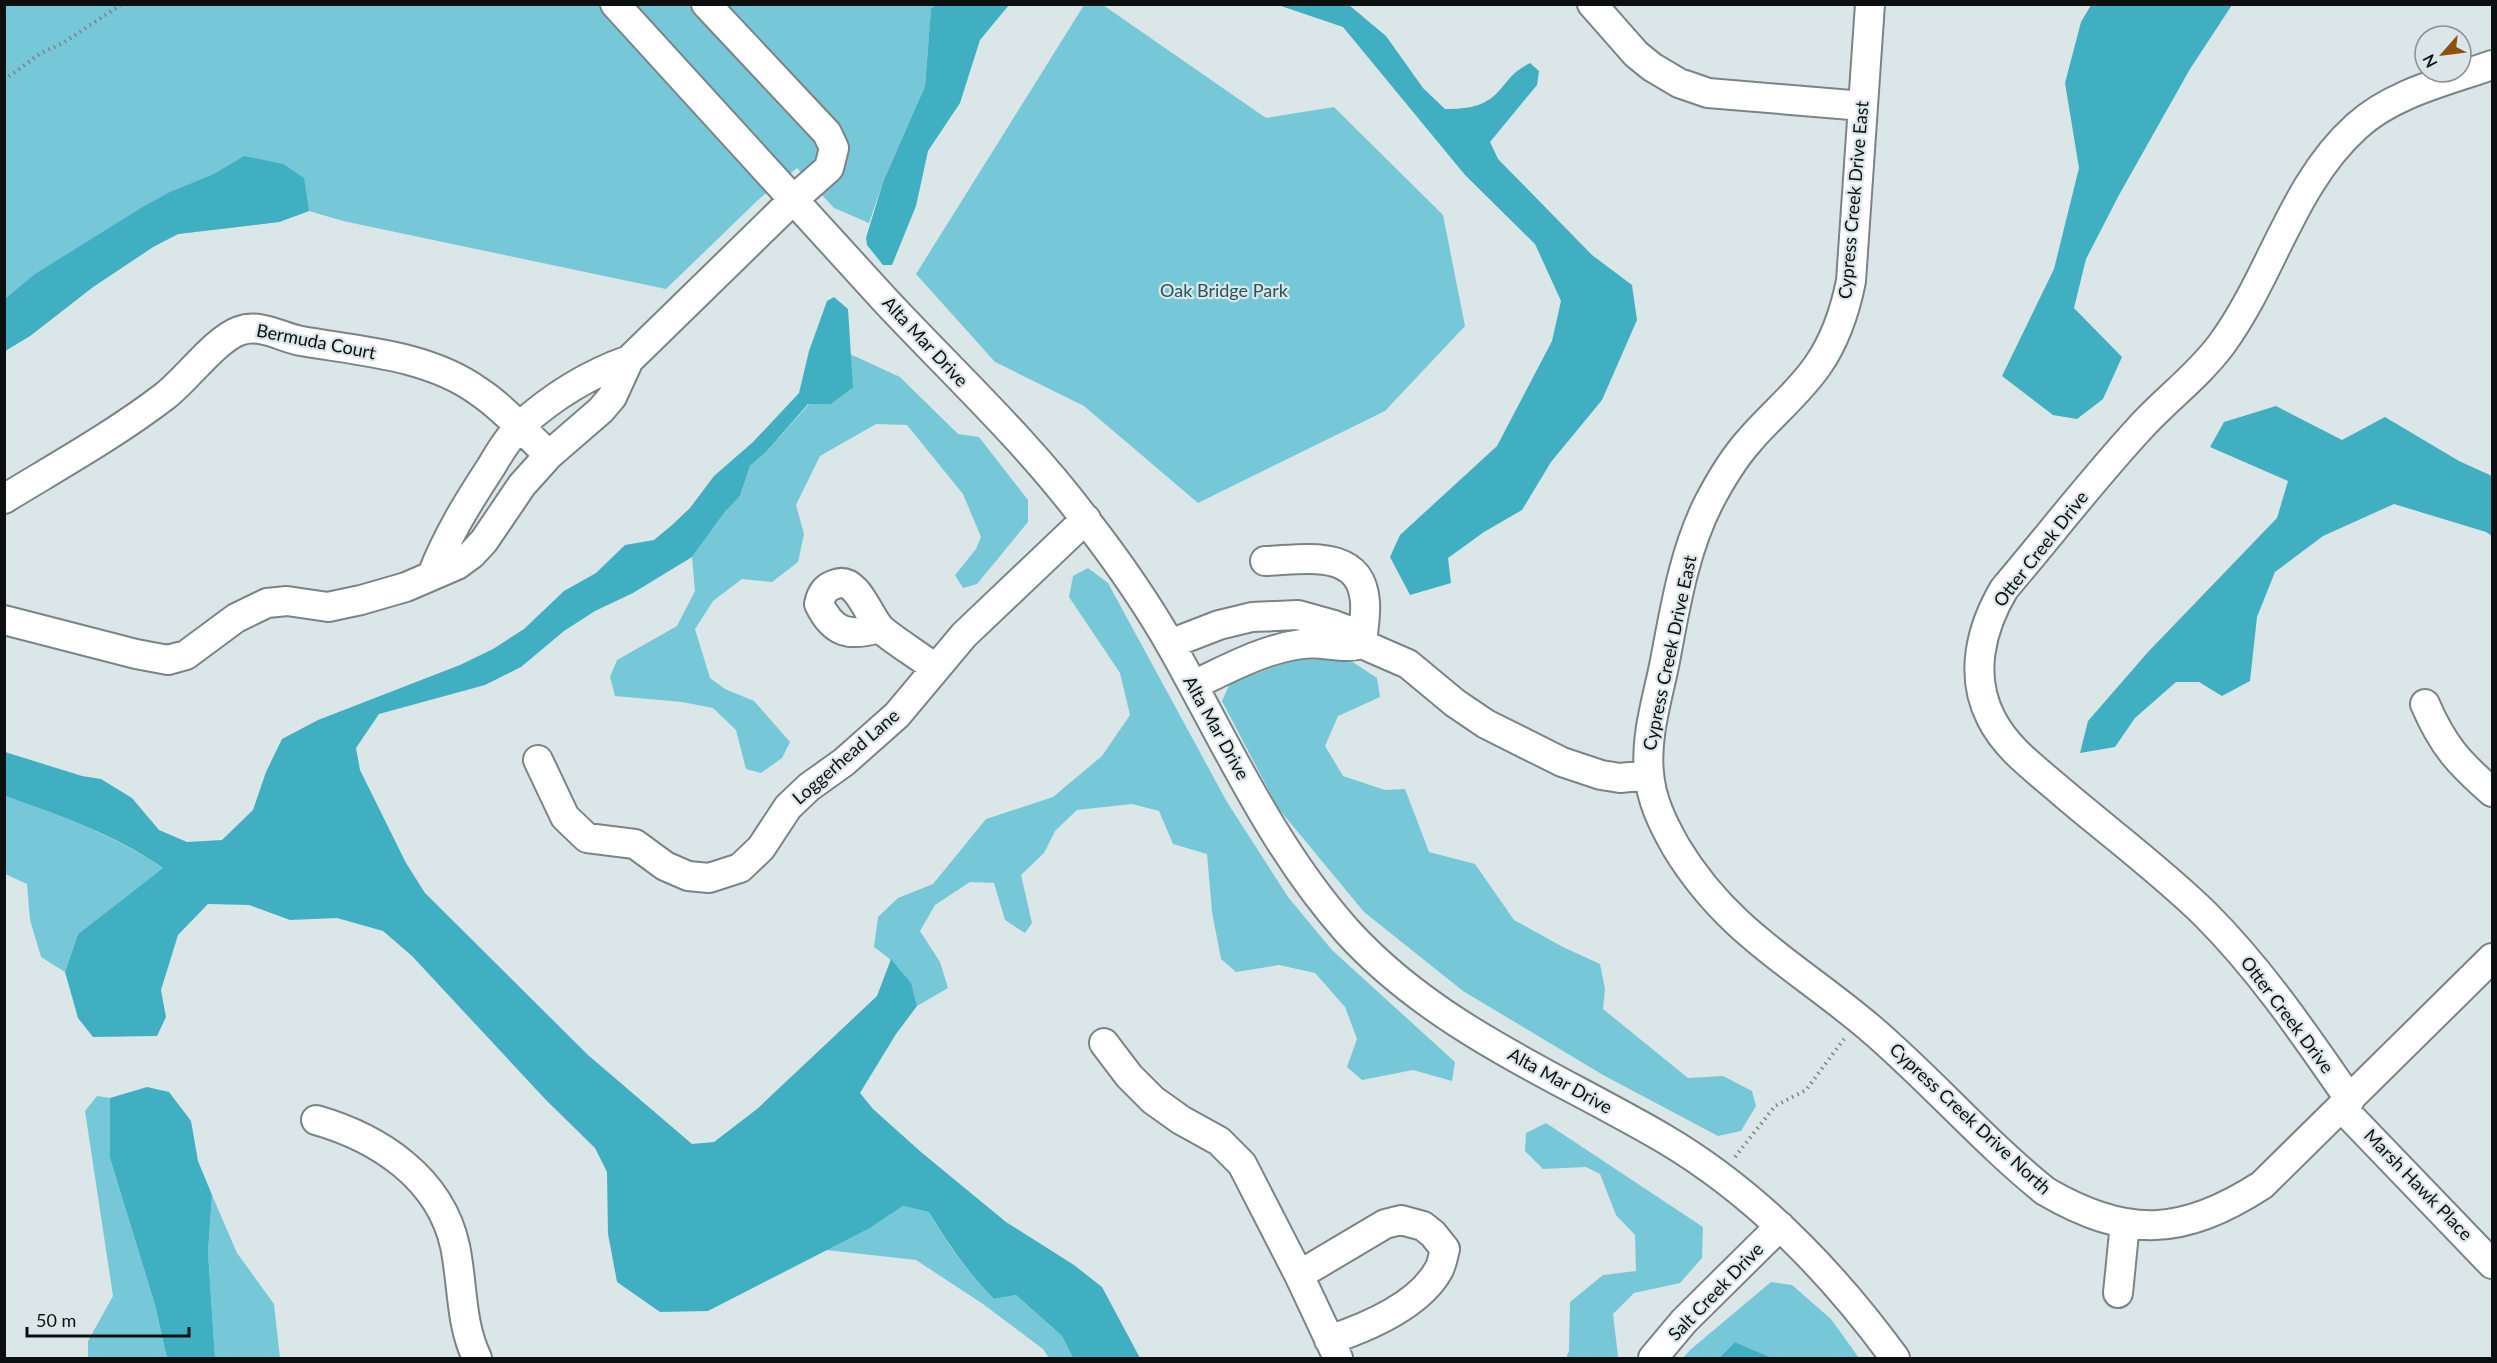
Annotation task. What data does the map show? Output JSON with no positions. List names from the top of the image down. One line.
{"streets":{"street":["Cypress Creek Drive East","Bermuda Court","Alta Mar Drive","Otter Creek Drive","Loggerhead Lane","Cypress Creek Drive North","Marsh Hawk Place","Salt Creek Drive"]},"crossings":[["Cypress Creek Drive East","Cypress Creek Drive North"],["Alta Mar Drive","Loggerhead Lane"],["Alta Mar Drive","Salt Creek Drive"],["Otter Creek Drive","Cypress Creek Drive North"],["Otter Creek Drive","Marsh Hawk Place"],["Cypress Creek Drive North","Marsh Hawk Place"]],"parks":["Oak Bridge Park"],"scale_bar":"50 m","north":"bottom left"}
